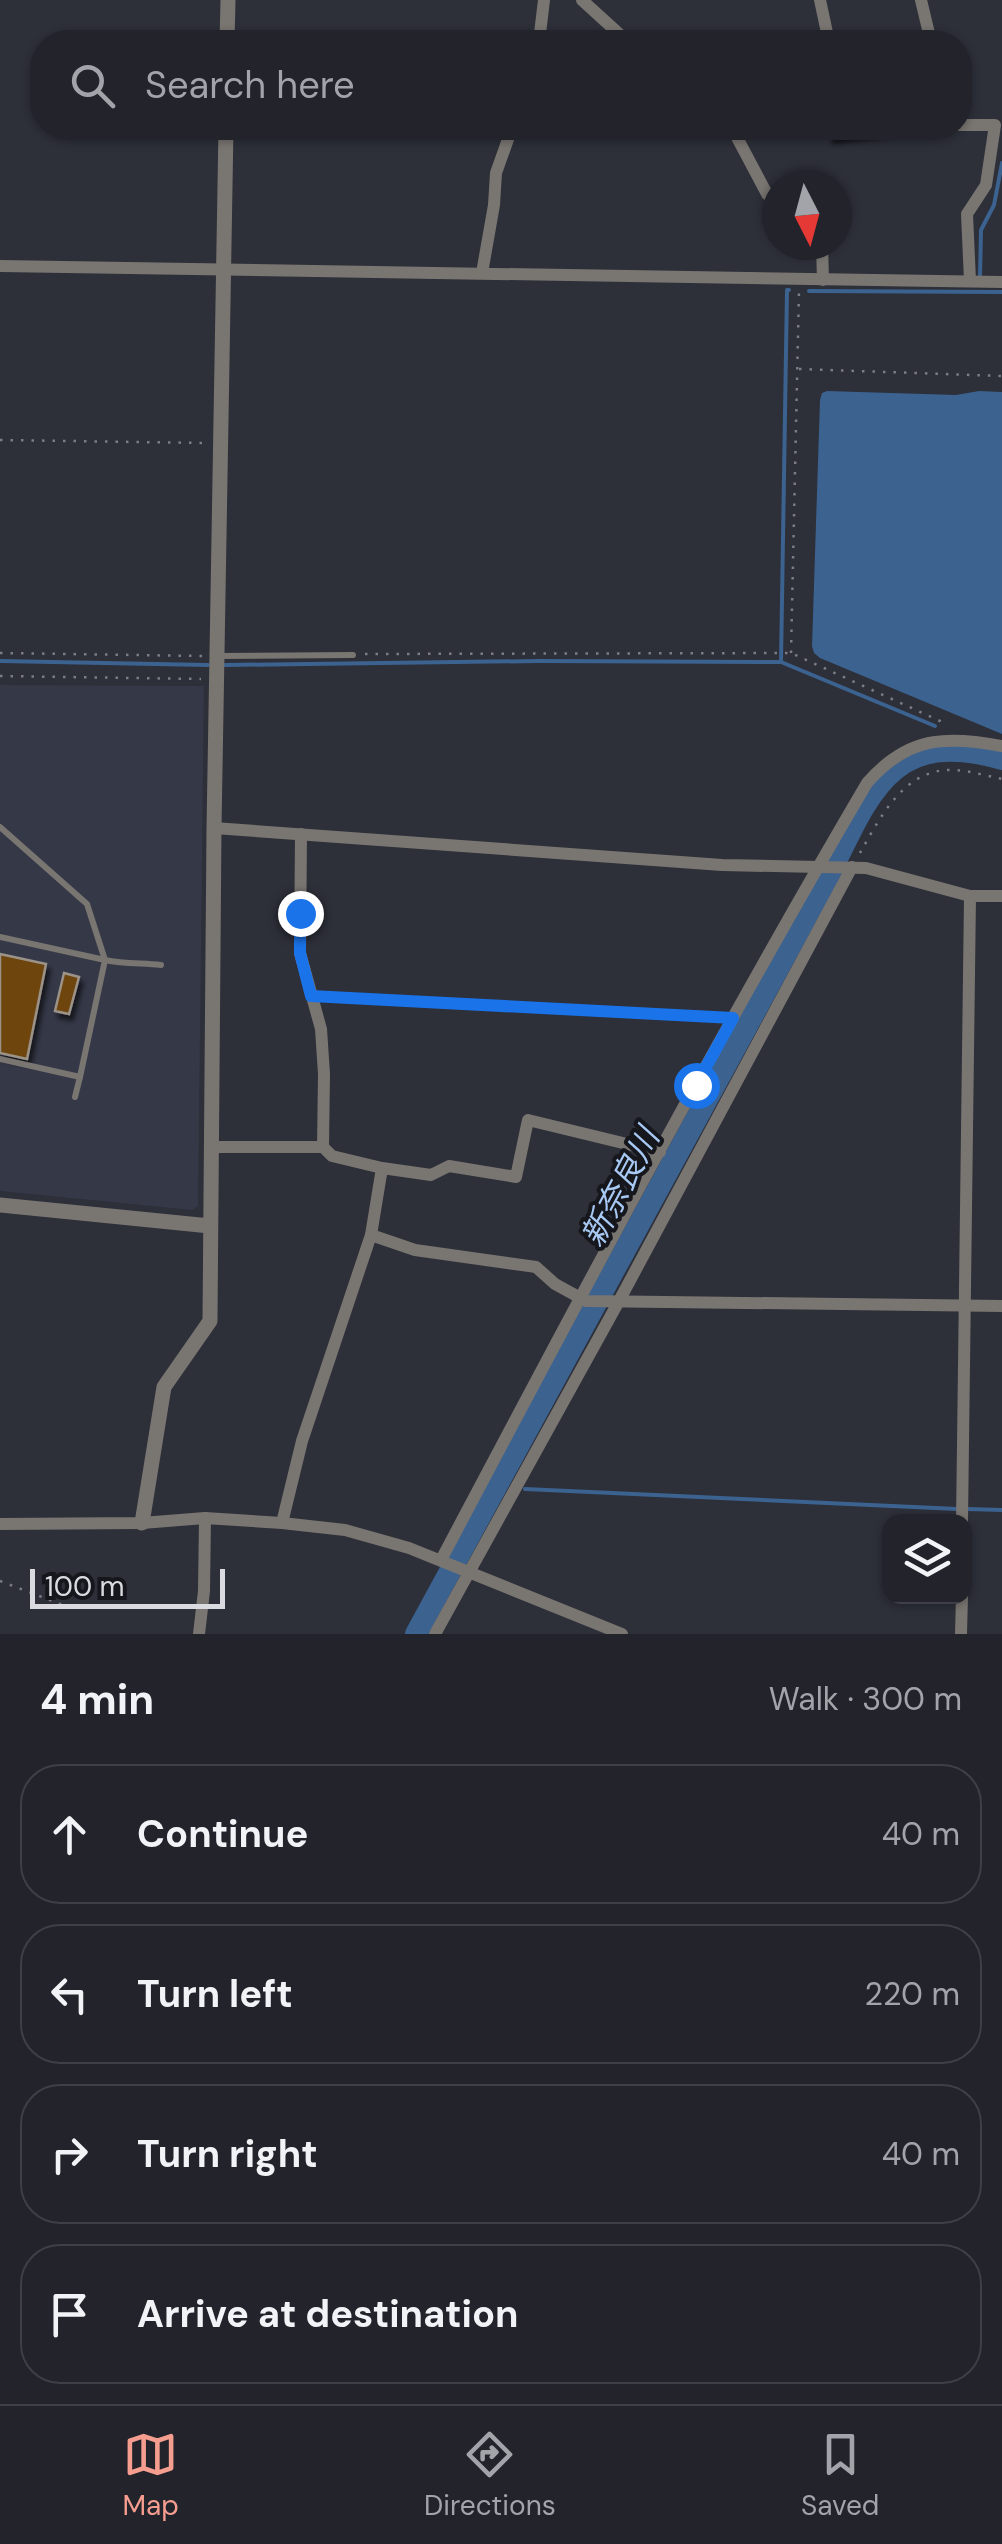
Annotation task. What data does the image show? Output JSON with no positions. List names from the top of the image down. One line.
{"water":["新奈良川"],"scale_bar":"100 m","north":"bottom","page":{"search":"Search here","scale":"100 m","heading":["4 min","Walk · 300 m"],"list":[["Continue","40 m"],["Turn left","220 m"],["Turn right","40 m"],"Arrive at destination"],"nav":["Map","Directions","Saved"]}}
